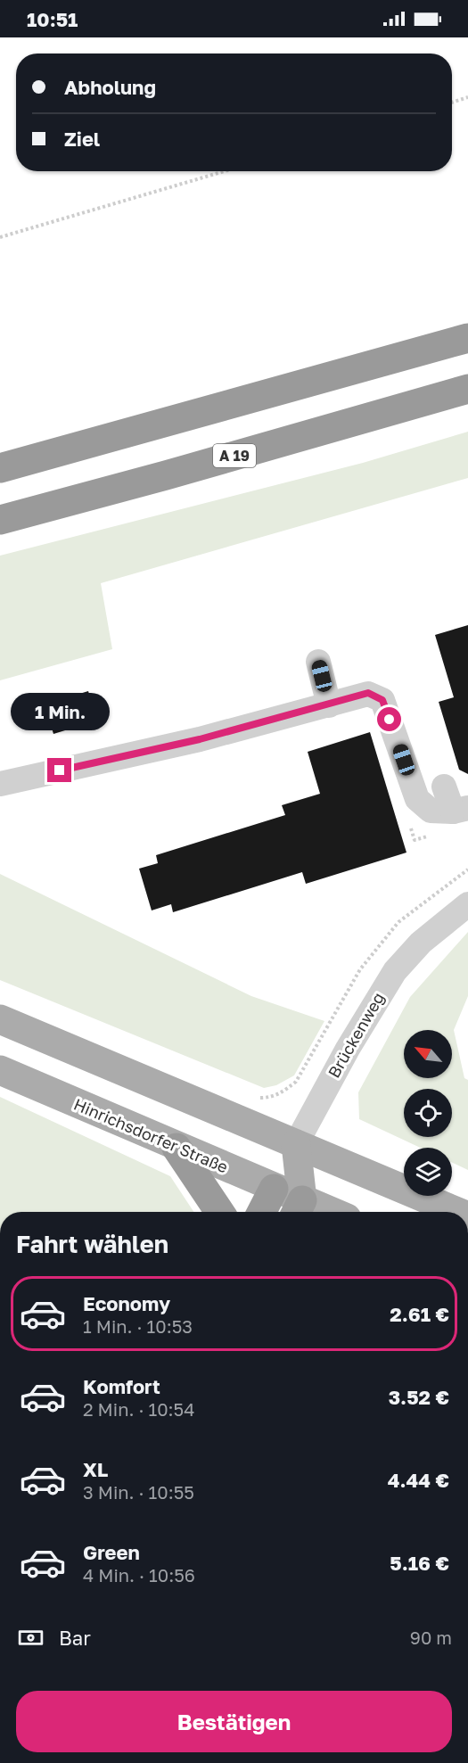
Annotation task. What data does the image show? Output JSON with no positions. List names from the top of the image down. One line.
{"streets":{"highway":["A 19"],"main road":["Brückenweg","Hinrichsdorfer Straße"]},"crossings":[["Brückenweg","Hinrichsdorfer Straße"]],"north":"top left","page":{"status":"10:51","banner":["Abholung","Ziel"],"bubble":"1 Min.","heading":"Fahrt wählen","list":[{"name":"Economy","note":"1 Min. · 10:53","value":"2.61 €"},{"name":"Komfort","note":"2 Min. · 10:54","value":"3.52 €"},{"name":"XL","note":"3 Min. · 10:55","value":"4.44 €"},{"name":"Green","note":"4 Min. · 10:56","value":"5.16 €"}],"pay":["Bar","90 m"],"buttons":"Bestätigen"}}
